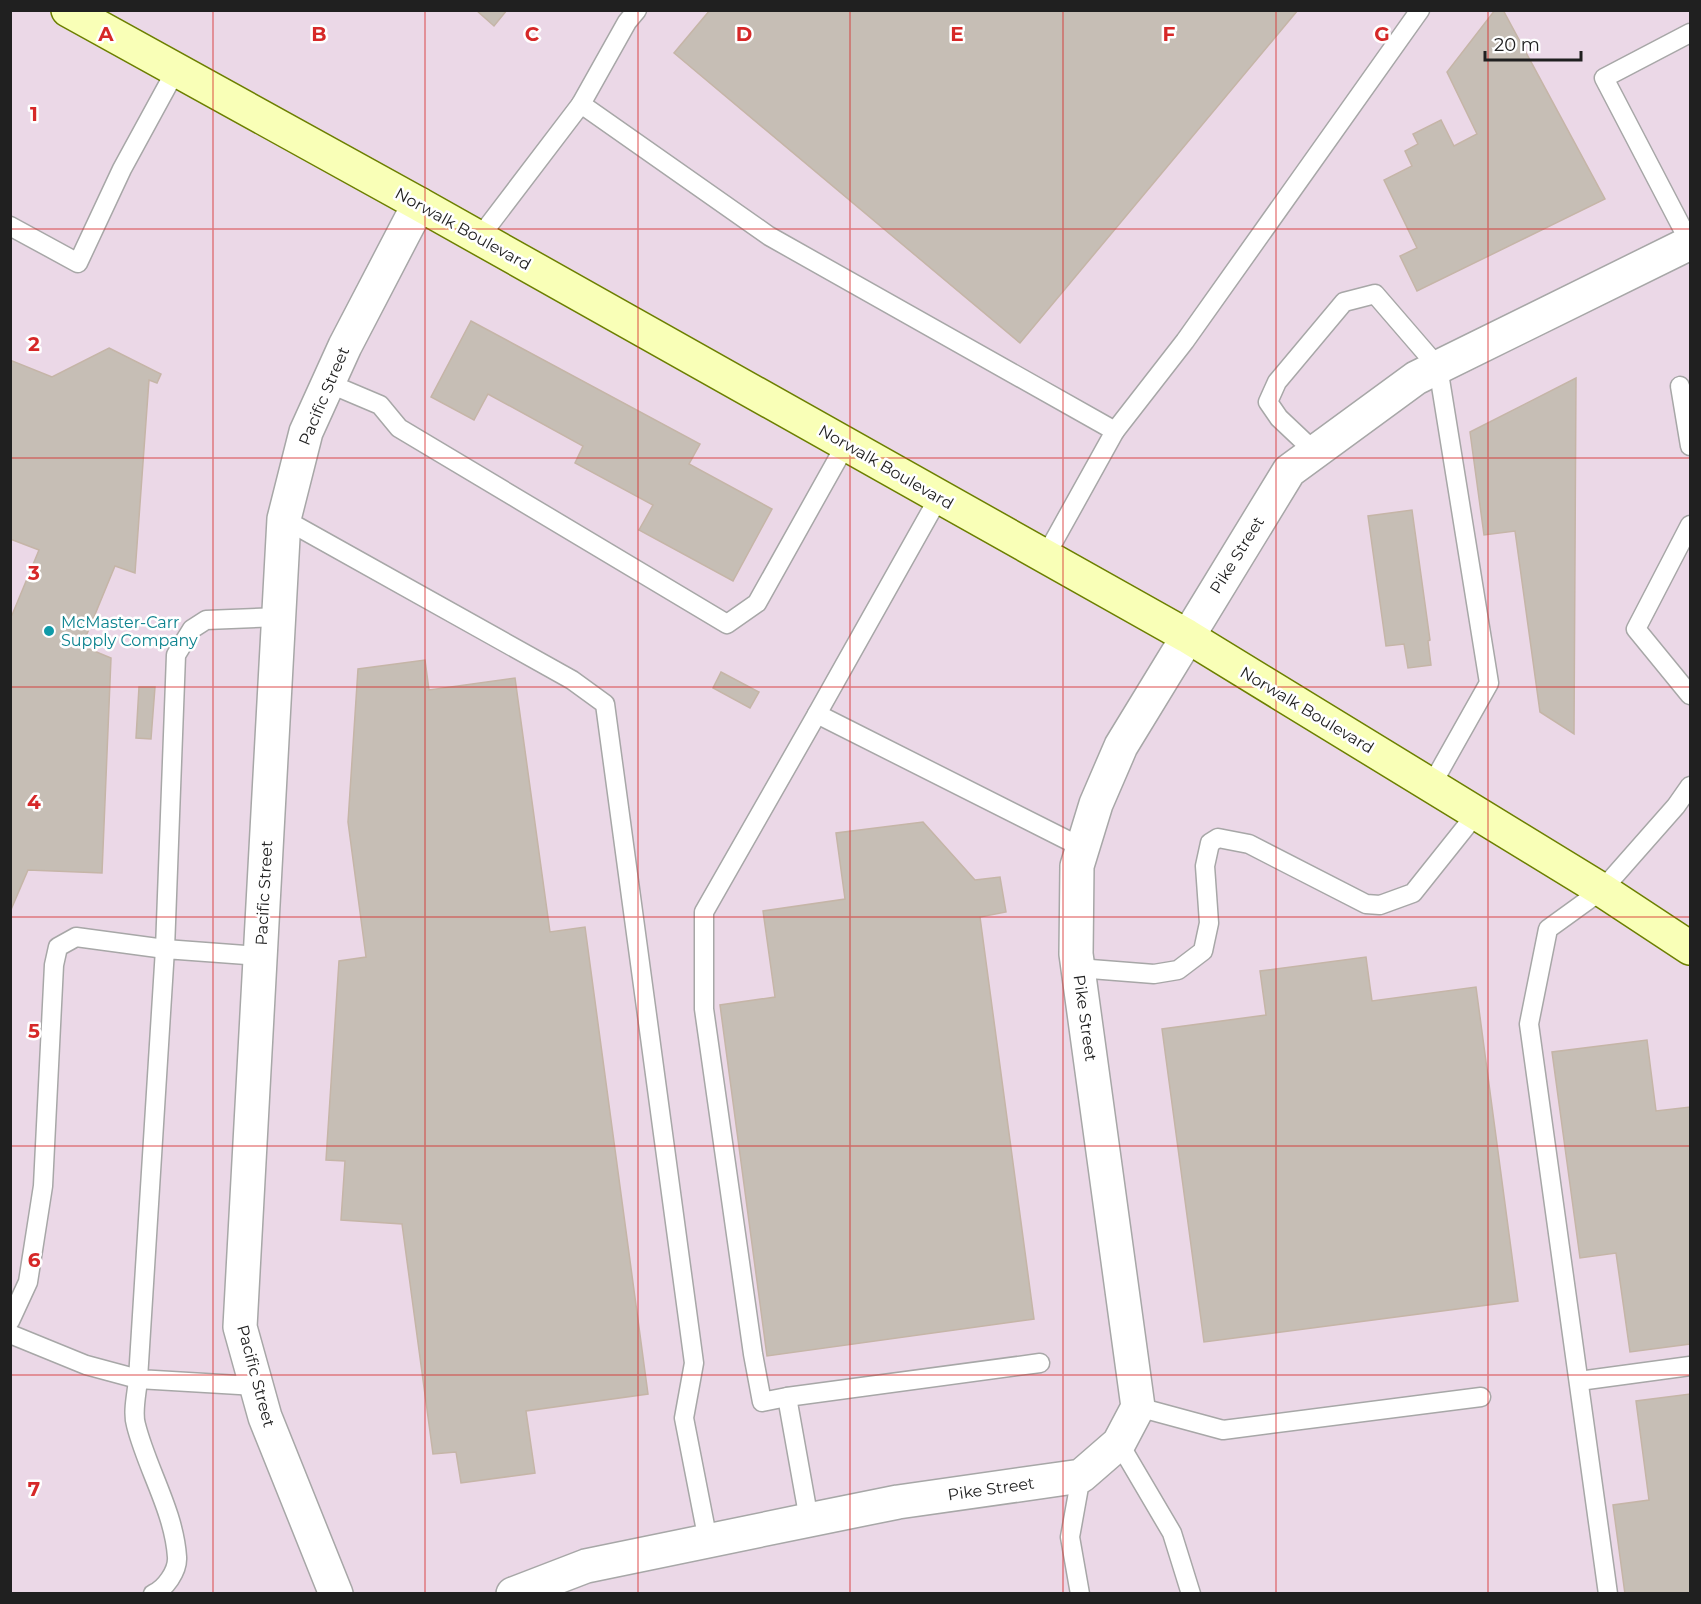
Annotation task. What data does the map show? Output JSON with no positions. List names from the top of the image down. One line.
{"streets":{"main road":["Norwalk Boulevard"],"street":["Pacific Street","Pike Street"]},"crossings":[["Norwalk Boulevard","Pacific Street"],["Norwalk Boulevard","Pike Street"]],"places":["McMaster-Carr Supply Company"],"scale_bar":"20 m","grid":{"columns":["A","B","C","D","E","F","G"],"rows":["1","2","3","4","5","6","7"]}}
